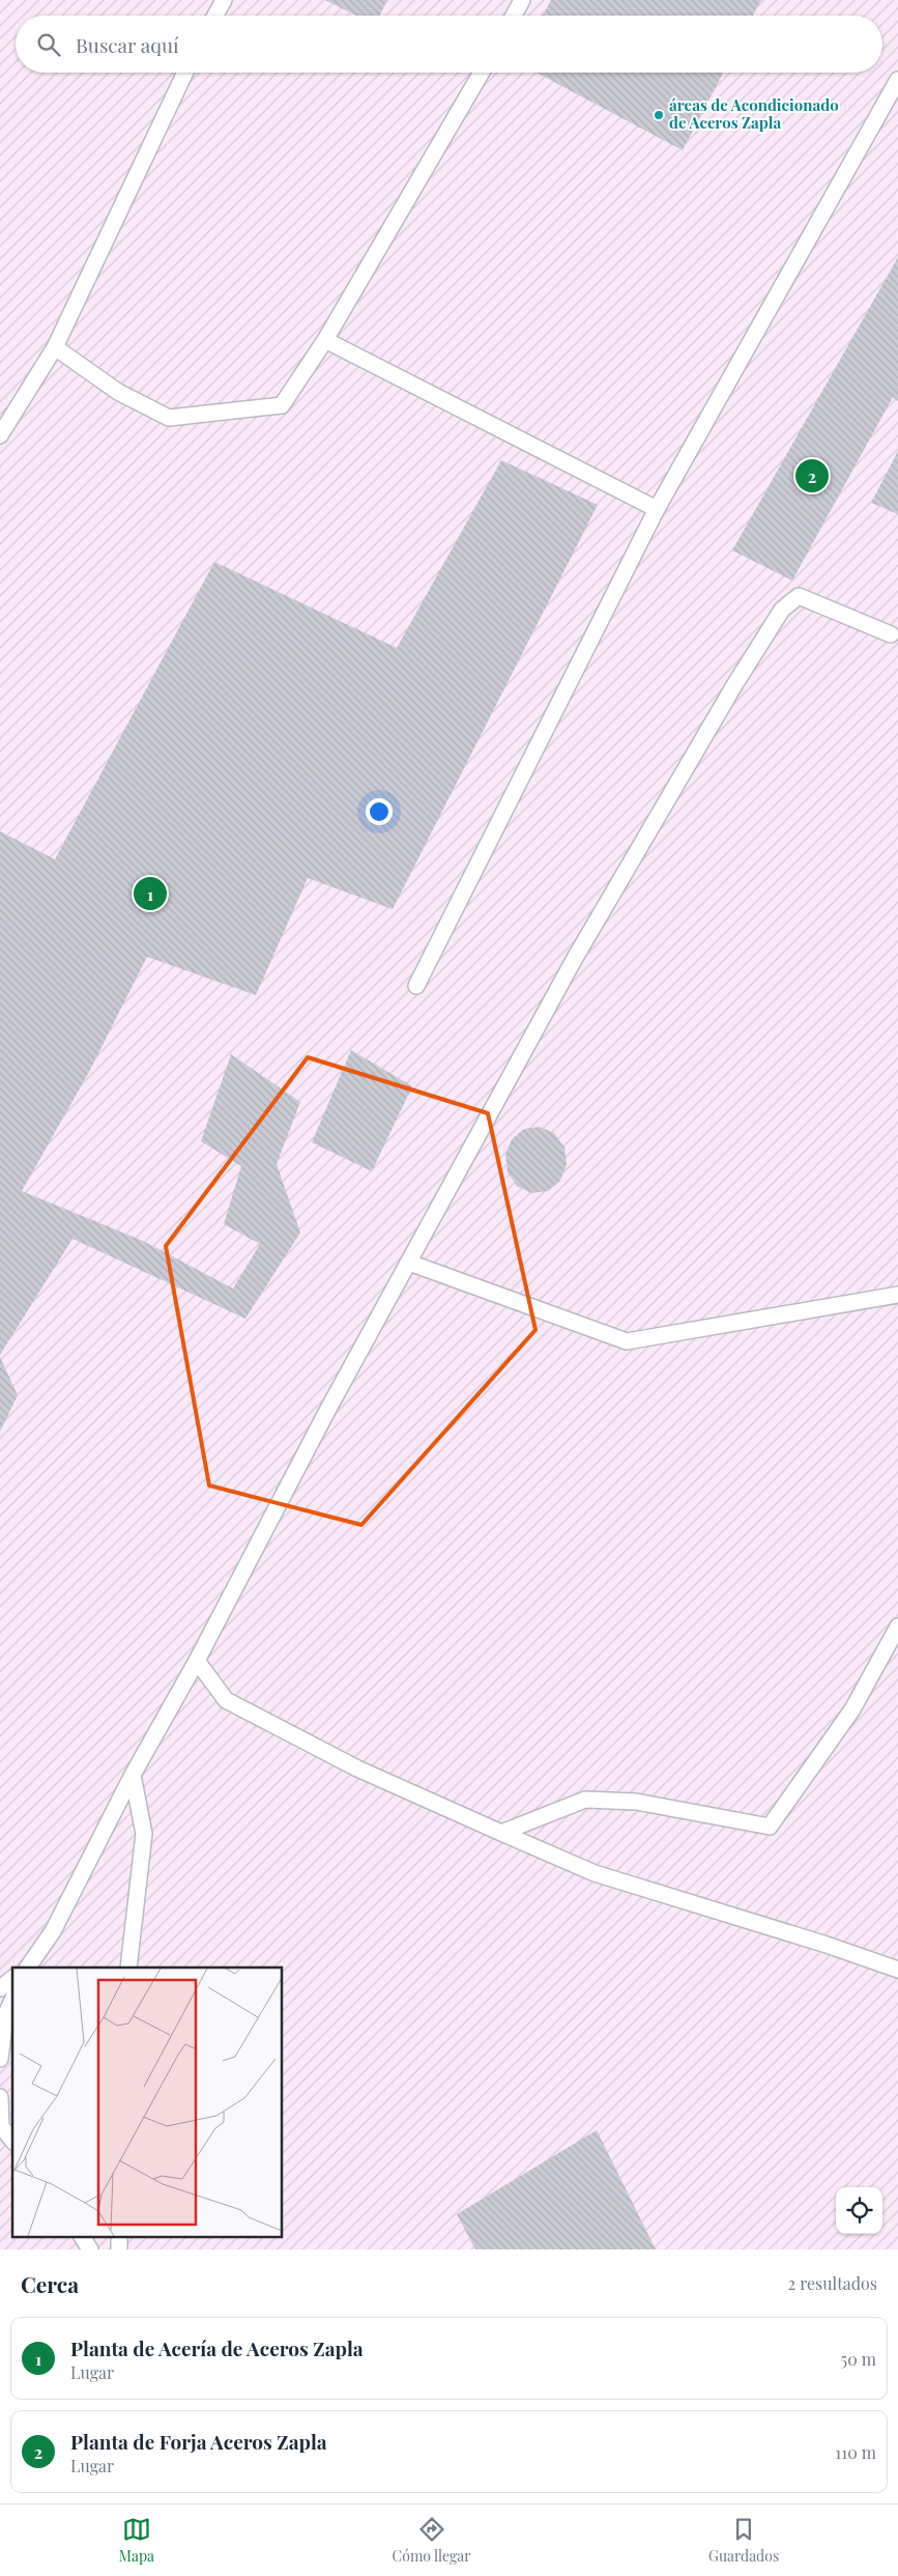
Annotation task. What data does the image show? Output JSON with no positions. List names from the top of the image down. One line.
{"places":["áreas de Acondicionado de Aceros Zapla"],"page":{"search":"Buscar aquí","pins":["2","1"],"heading":["Cerca","2 resultados"],"list":[{"mark":"1","name":"Planta de Acería de Aceros Zapla","note":"Lugar","value":"50 m"},{"mark":"2","name":"Planta de Forja Aceros Zapla","note":"Lugar","value":"110 m"}],"nav":["Mapa","Cómo llegar","Guardados"]}}
